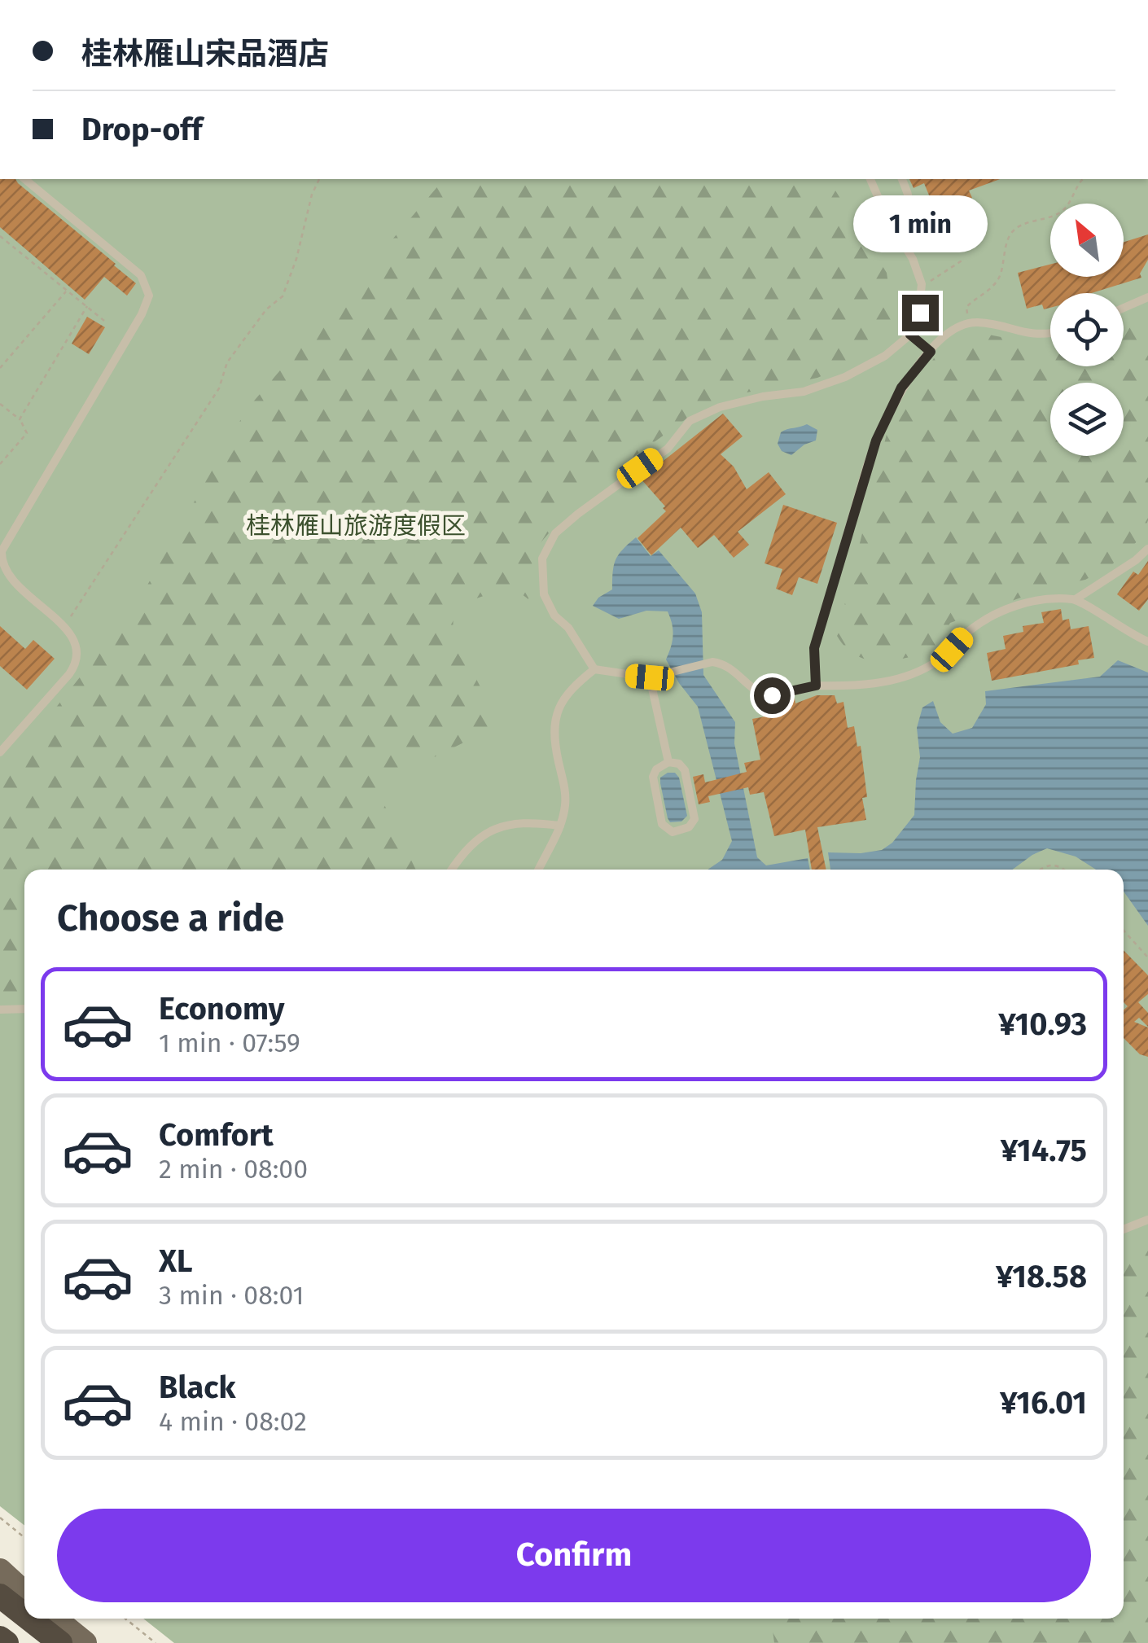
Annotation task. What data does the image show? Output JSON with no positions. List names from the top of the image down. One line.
{"parks":["桂林雁山旅游度假区"],"north":"top left","page":{"banner":["桂林雁山宋品酒店","Drop-off"],"bubble":"1 min","heading":"Choose a ride","list":[{"name":"Economy","note":"1 min · 07:59","value":"¥10.93"},{"name":"Comfort","note":"2 min · 08:00","value":"¥14.75"},{"name":"XL","note":"3 min · 08:01","value":"¥18.58"},{"name":"Black","note":"4 min · 08:02","value":"¥16.01"}],"buttons":"Confirm"}}
